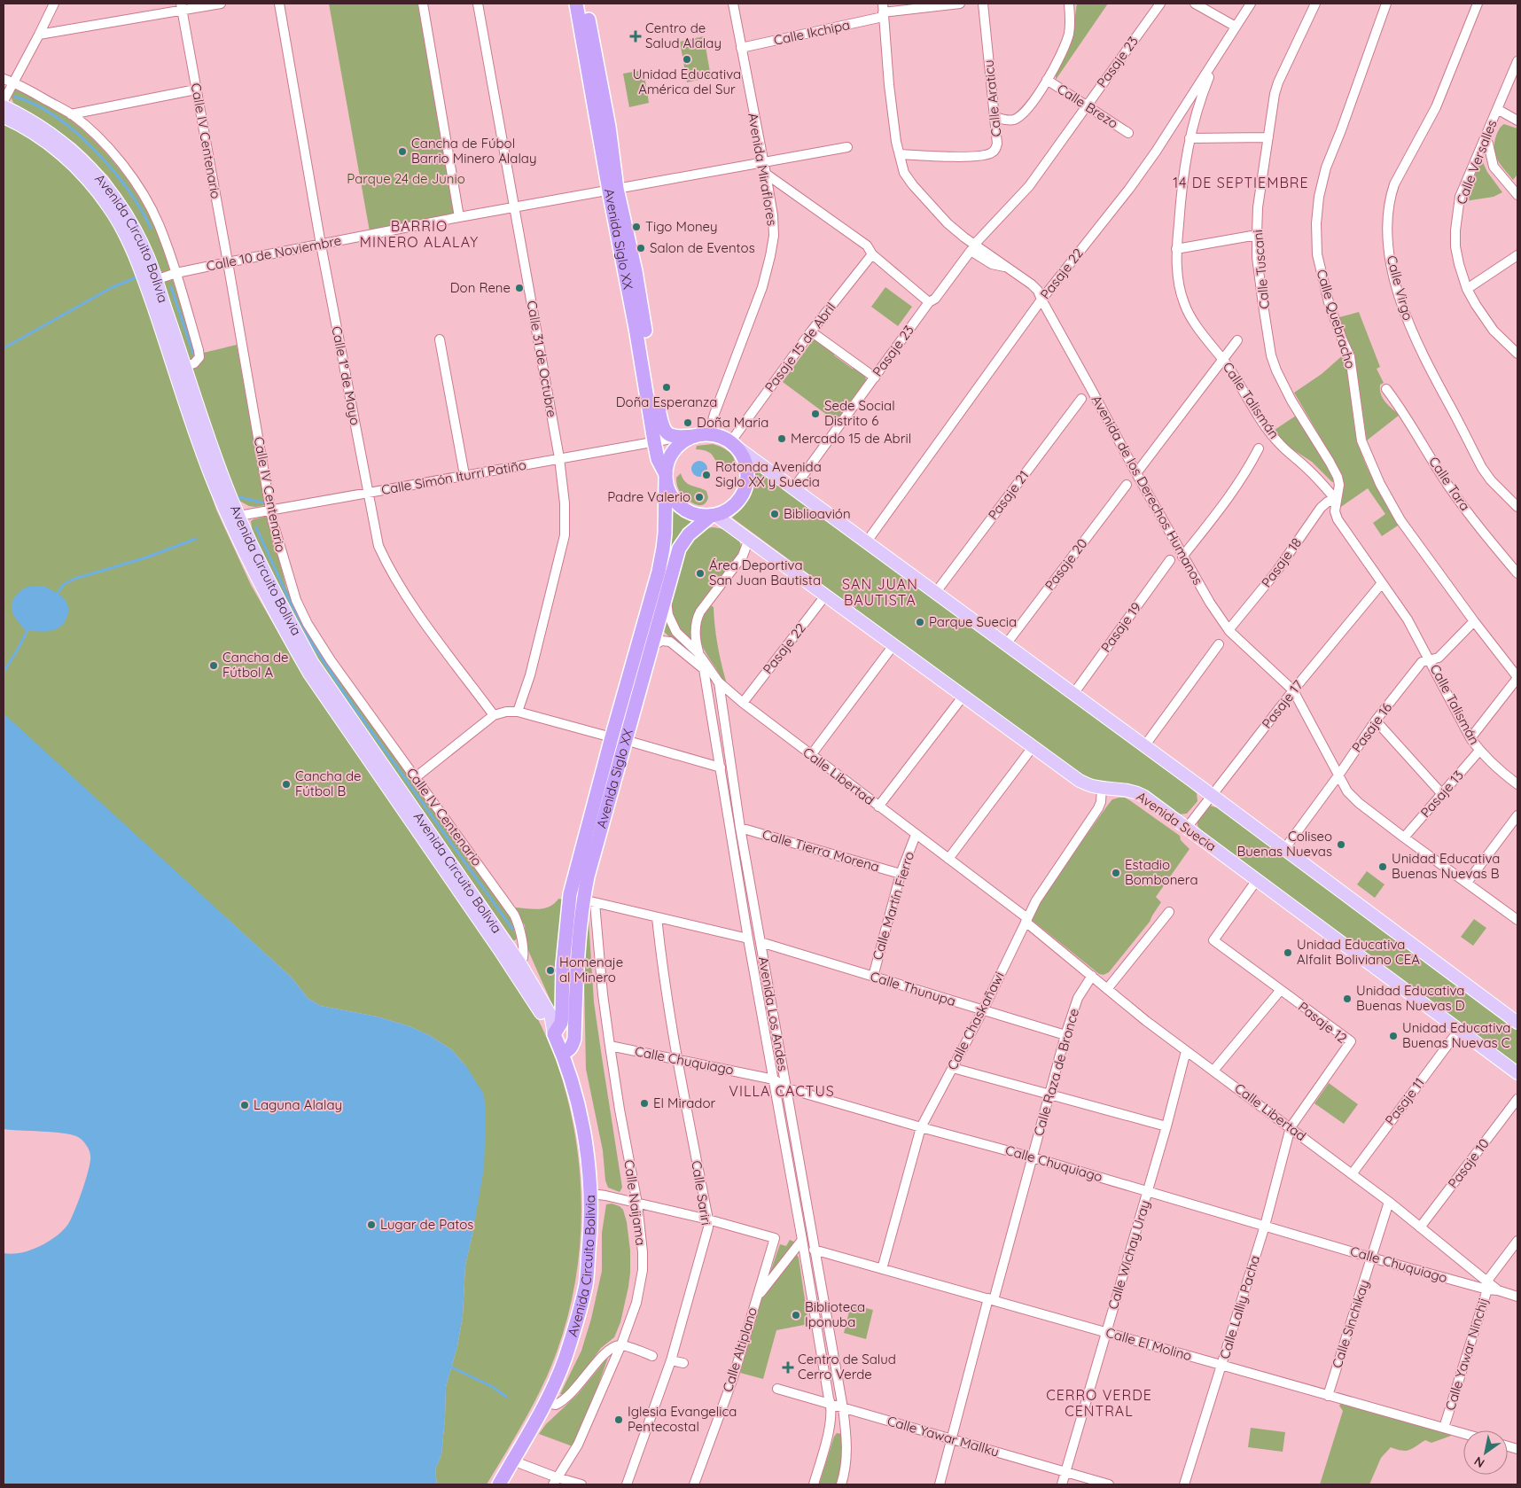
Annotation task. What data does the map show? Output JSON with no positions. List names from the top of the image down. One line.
{"streets":{"highway":["Avenida Siglo XX","Avenida Circuito Bolivia"],"main road":["Avenida Suecia"],"street":["Calle Ikchipa","Pasaje 23","Calle Araticu","Calle Brezo","Calle IV Centenario","Calle Versalles","Avenida Miraflores","Calle 10 de Noviembre","Calle Tuscani","Pasaje 22","Calle Virgo","Calle Quebracho","Pasaje 15 de Abril","Calle 31 de Octubre","Calle 1° de Mayo","Calle Talismán","Calle Simón Iturri Patiño","Calle Tara","Avenida de los Derechos Humanos","Pasaje 21","Pasaje 18","Pasaje 20","Pasaje 19","Pasaje 17","Pasaje 16","Calle Libertad","Pasaje 13","Calle Tierra Morena","Calle Martín Fierro","Calle Thunupa","Avenida Los Andes","Calle Chaskañawi","Pasaje 12","Calle Chuquiago","Calle Raza de Bronce","Pasaje 11","Pasaje 10","Calle Sariri","Calle Naijama","Calle Wichay Uray","Calle Lalliy Pacha","Calle Sinchikay","Calle El Molino","Calle Altiplano","Calle Yawar Ninchij","Calle Yawar Mallku"]},"crossings":[["Calle Ikchipa","Avenida Miraflores"],["Calle Ikchipa","Avenida de los Derechos Humanos"],["Pasaje 23","Calle Brezo"],["Pasaje 23","Avenida de los Derechos Humanos"],["Calle Araticu","Avenida de los Derechos Humanos"],["Calle IV Centenario","Avenida Circuito Bolivia"],["Calle IV Centenario","Calle 10 de Noviembre"],["Calle IV Centenario","Calle Simón Iturri Patiño"],["Avenida Miraflores","Avenida Siglo XX"],["Avenida Miraflores","Calle 10 de Noviembre"],["Avenida Miraflores","Pasaje 15 de Abril"],["Avenida Miraflores","Avenida Suecia"],["Avenida Siglo XX","Avenida Circuito Bolivia"],["Avenida Siglo XX","Calle 10 de Noviembre"],["Avenida Siglo XX","Pasaje 15 de Abril"],["Avenida Siglo XX","Calle Simón Iturri Patiño"],["Avenida Siglo XX","Calle Libertad"],["Avenida Siglo XX","Avenida Suecia"],["Avenida Siglo XX","Avenida Los Andes"],["Avenida Siglo XX","Calle Naijama"],["Avenida Circuito Bolivia","Calle 10 de Noviembre"],["Avenida Circuito Bolivia","Calle Simón Iturri Patiño"],["Calle 10 de Noviembre","Calle 31 de Octubre"],["Calle 10 de Noviembre","Calle 1° de Mayo"],["Calle Tuscani","Calle Talismán"],["Calle Tuscani","Pasaje 18"],["Pasaje 22","Calle Talismán"],["Pasaje 22","Avenida de los Derechos Humanos"],["Pasaje 22","Calle Libertad"],["Pasaje 22","Avenida Suecia"],["Calle Quebracho","Pasaje 16"],["Pasaje 15 de Abril","Avenida Suecia"],["Calle 31 de Octubre","Calle Simón Iturri Patiño"],["Calle 1° de Mayo","Calle Simón Iturri Patiño"],["Calle Talismán","Pasaje 18"],["Calle Talismán","Pasaje 17"],["Calle Talismán","Pasaje 16"],["Calle Talismán","Pasaje 13"],["Avenida de los Derechos Humanos","Pasaje 18"],["Avenida de los Derechos Humanos","Pasaje 17"],["Avenida de los Derechos Humanos","Pasaje 16"],["Avenida de los Derechos Humanos","Pasaje 13"],["Pasaje 17","Avenida Suecia"],["Calle Libertad","Calle Martín Fierro"],["Calle Libertad","Avenida Los Andes"],["Calle Libertad","Calle Chaskañawi"],["Calle Libertad","Pasaje 12"],["Calle Libertad","Calle Chuquiago"],["Calle Libertad","Calle Raza de Bronce"],["Calle Libertad","Pasaje 11"],["Calle Libertad","Pasaje 10"],["Calle Libertad","Calle Wichay Uray"],["Calle Libertad","Calle Lalliy Pacha"],["Calle Libertad","Calle Sinchikay"],["Calle Libertad","Calle Yawar Ninchij"],["Avenida Suecia","Avenida Los Andes"],["Avenida Suecia","Calle Chaskañawi"],["Avenida Suecia","Pasaje 12"],["Avenida Suecia","Pasaje 11"],["Calle Tierra Morena","Calle Martín Fierro"],["Calle Tierra Morena","Avenida Los Andes"],["Calle Martín Fierro","Calle Thunupa"],["Calle Thunupa","Avenida Los Andes"],["Calle Thunupa","Calle Chaskañawi"],["Calle Thunupa","Calle Raza de Bronce"],["Avenida Los Andes","Calle Chuquiago"],["Avenida Los Andes","Calle El Molino"],["Avenida Los Andes","Calle Yawar Mallku"],["Calle Chaskañawi","Calle Chuquiago"],["Calle Chaskañawi","Calle El Molino"],["Pasaje 12","Calle Lalliy Pacha"],["Calle Chuquiago","Calle Raza de Bronce"],["Calle Chuquiago","Calle Sariri"],["Calle Chuquiago","Calle Naijama"],["Calle Chuquiago","Calle Wichay Uray"],["Calle Chuquiago","Calle Lalliy Pacha"],["Calle Chuquiago","Calle Sinchikay"],["Calle Chuquiago","Calle Yawar Ninchij"],["Calle Raza de Bronce","Calle El Molino"],["Calle Raza de Bronce","Calle Yawar Mallku"],["Calle Sariri","Calle Altiplano"],["Calle Wichay Uray","Calle El Molino"],["Calle Wichay Uray","Calle Yawar Mallku"],["Calle Lalliy Pacha","Calle El Molino"],["Calle Sinchikay","Calle El Molino"],["Calle El Molino","Calle Yawar Ninchij"]],"districts":["14 DE SEPTIEMBRE","BARRIO MINERO ALALAY","SAN JUAN BAUTISTA","VILLA CACTUS","CERRO VERDE CENTRAL"],"parks":["Parque 24 de Junio"],"places":{"health":["Centro de Salud Alalay","Centro de Salud Cerro Verde"],"other":["Unidad Educativa América del Sur","Cancha de Fúbol Barrio Minero Alalay","Tigo Money","Salon de Eventos","Don Rene","Doña Esperanza","Sede Social Distrito 6","Doña Maria","Mercado 15 de Abril","Rotonda Avenida Siglo XX y Suecia","Padre Valerio","Biblioavión","Área Deportiva San Juan Bautista","Parque Suecia","Cancha de Fútbol A","Cancha de Fútbol B","Coliseo Buenas Nuevas","Unidad Educativa Buenas Nuevas B","Estadio Bombonera","Unidad Educativa Alfalit Boliviano CEA","Homenaje al Minero","Unidad Educativa Buenas Nuevas D","Unidad Educativa Buenas Nuevas C","El Mirador","Laguna Alalay","Lugar de Patos","Biblioteca Iponuba","Iglesia Evangelica Pentecostal"]},"north":"bottom left"}
